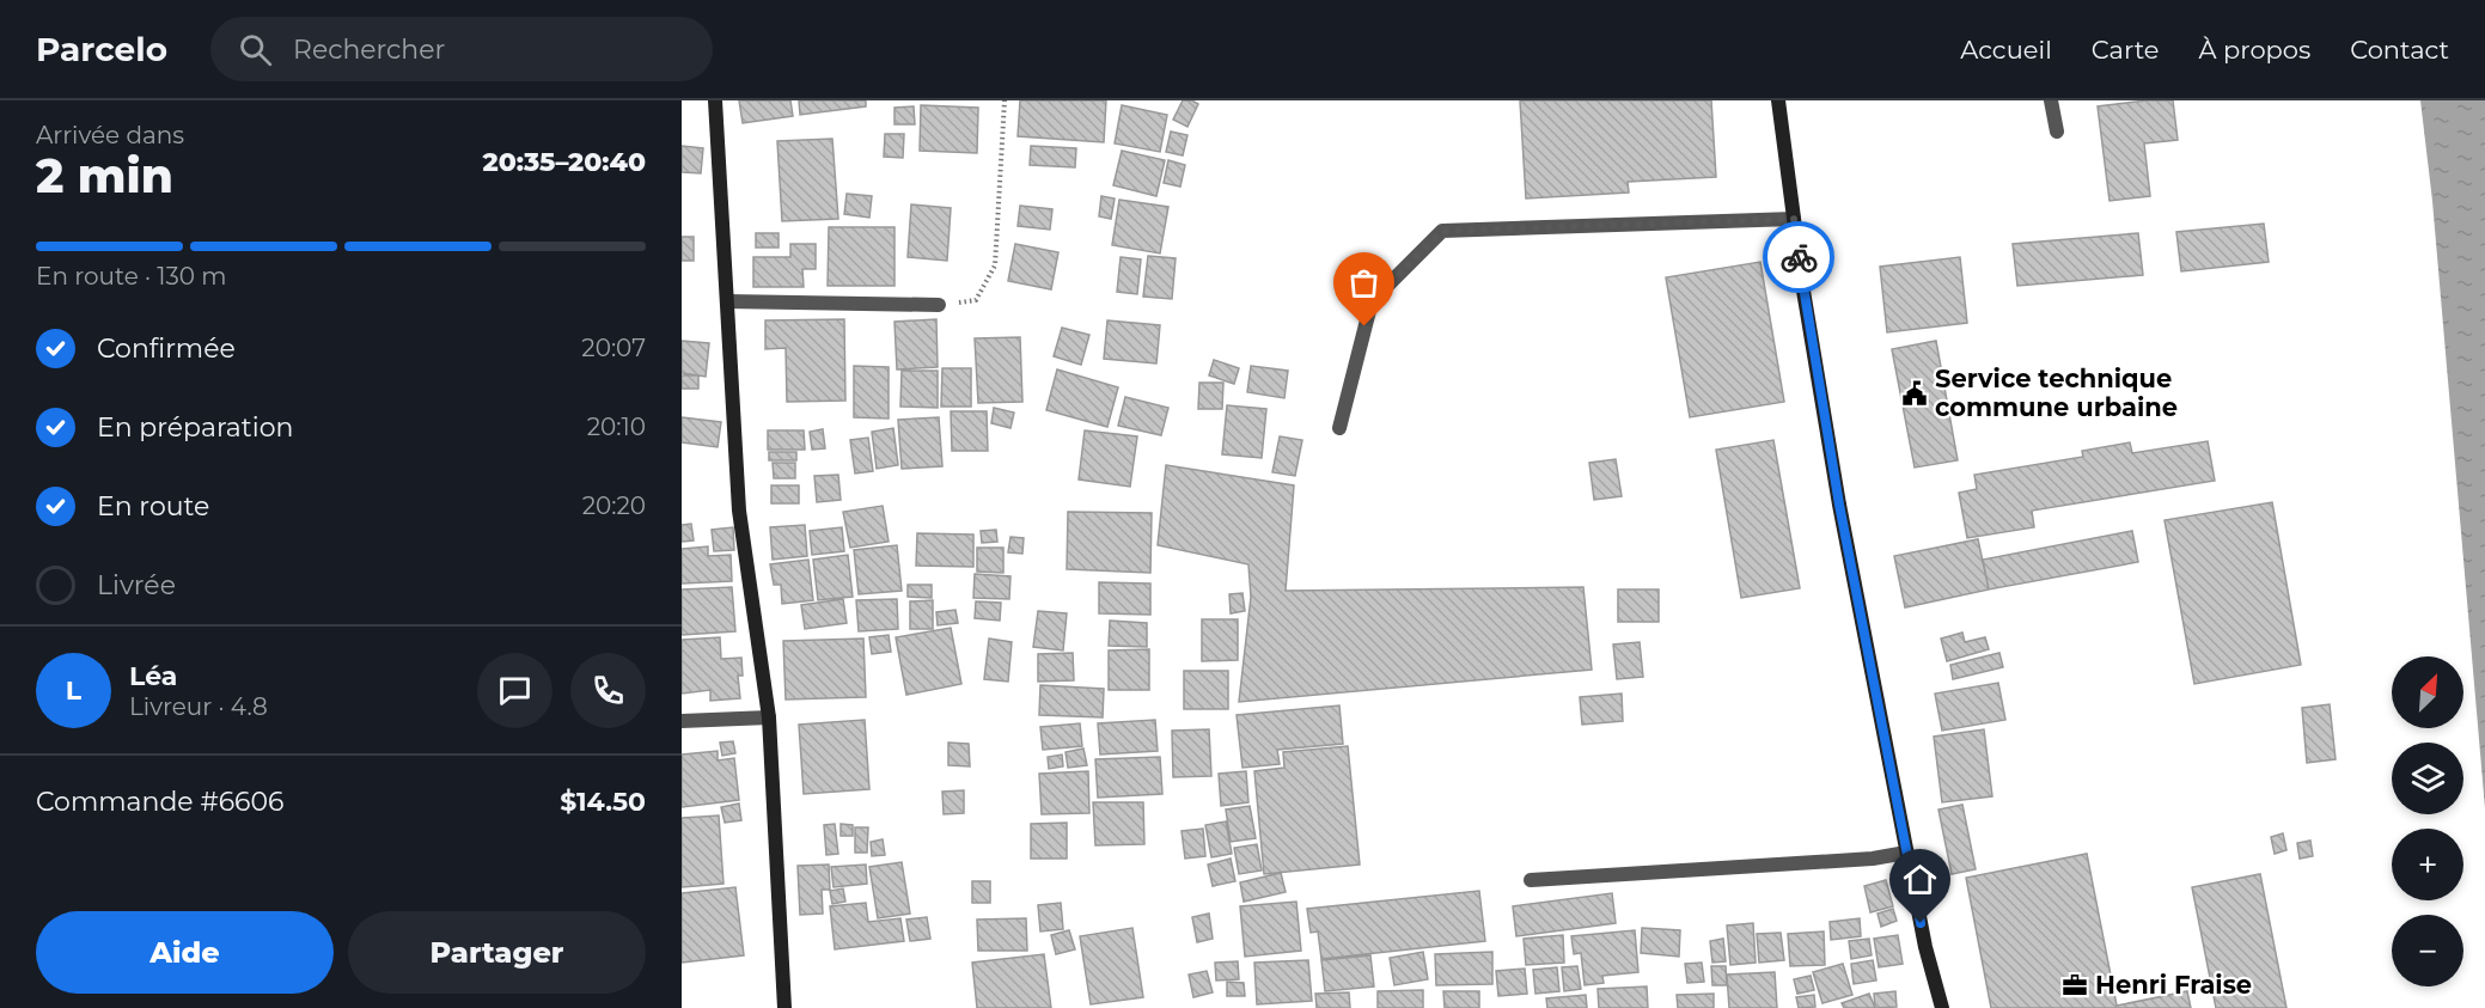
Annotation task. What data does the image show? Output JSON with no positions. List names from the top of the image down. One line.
{"places":{"public building":["Service technique commune urbaine"],"office":["Henri Fraise"]},"north":"top right","page":{"header":"Parcelo","search":"Rechercher","nav":["Accueil","Carte","À propos","Contact"],"heading":["2 min","Arrivée dans","20:35–20:40"],"panel":["Léa","Livreur · 4.8","Commande #6606","$14.50"],"bar":"En route · 130 m","list":[["Confirmée","20:07"],["En préparation","20:10"],["En route","20:20"],"Livrée"],"round":"L","map_buttons":["+","−"],"buttons":["Aide","Partager"]}}
